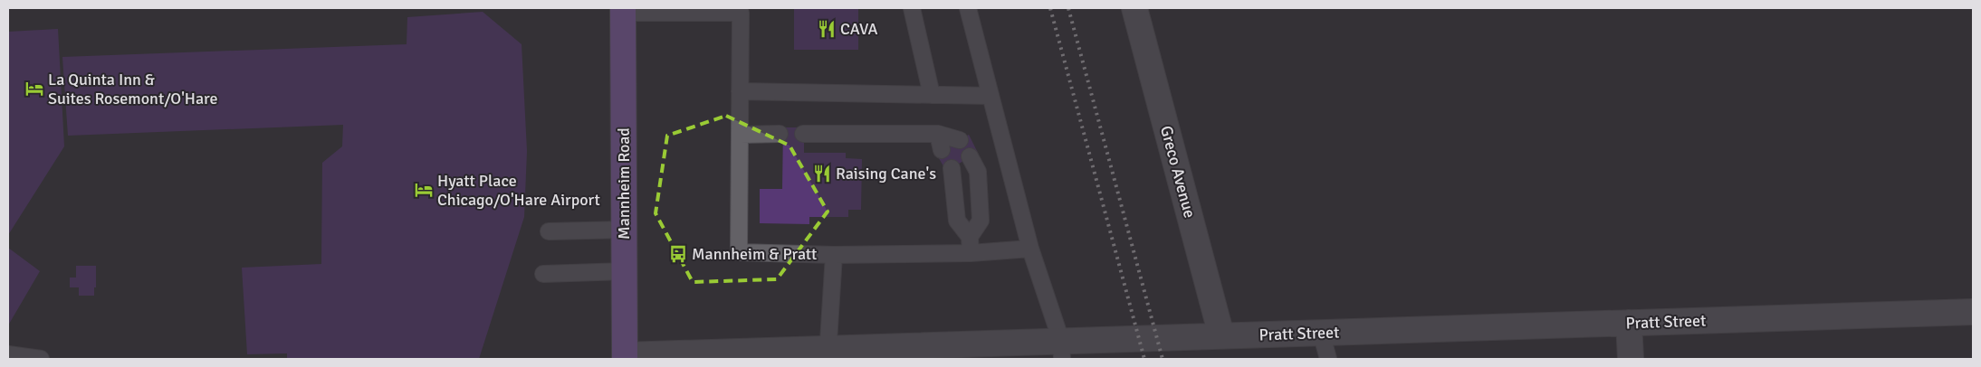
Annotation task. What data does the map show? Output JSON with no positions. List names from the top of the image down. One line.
{"streets":{"main road":["Mannheim Road"],"street":["Greco Avenue","Pratt Street"]},"crossings":[["Greco Avenue","Pratt Street"],["Mannheim Road","Pratt Street"]],"places":{"restaurant":["CAVA","Raising Cane's"],"hotel":["La Quinta Inn & Suites Rosemont/O'Hare","Hyatt Place Chicago/O'Hare Airport"],"bus stop":["Mannheim & Pratt"]}}
